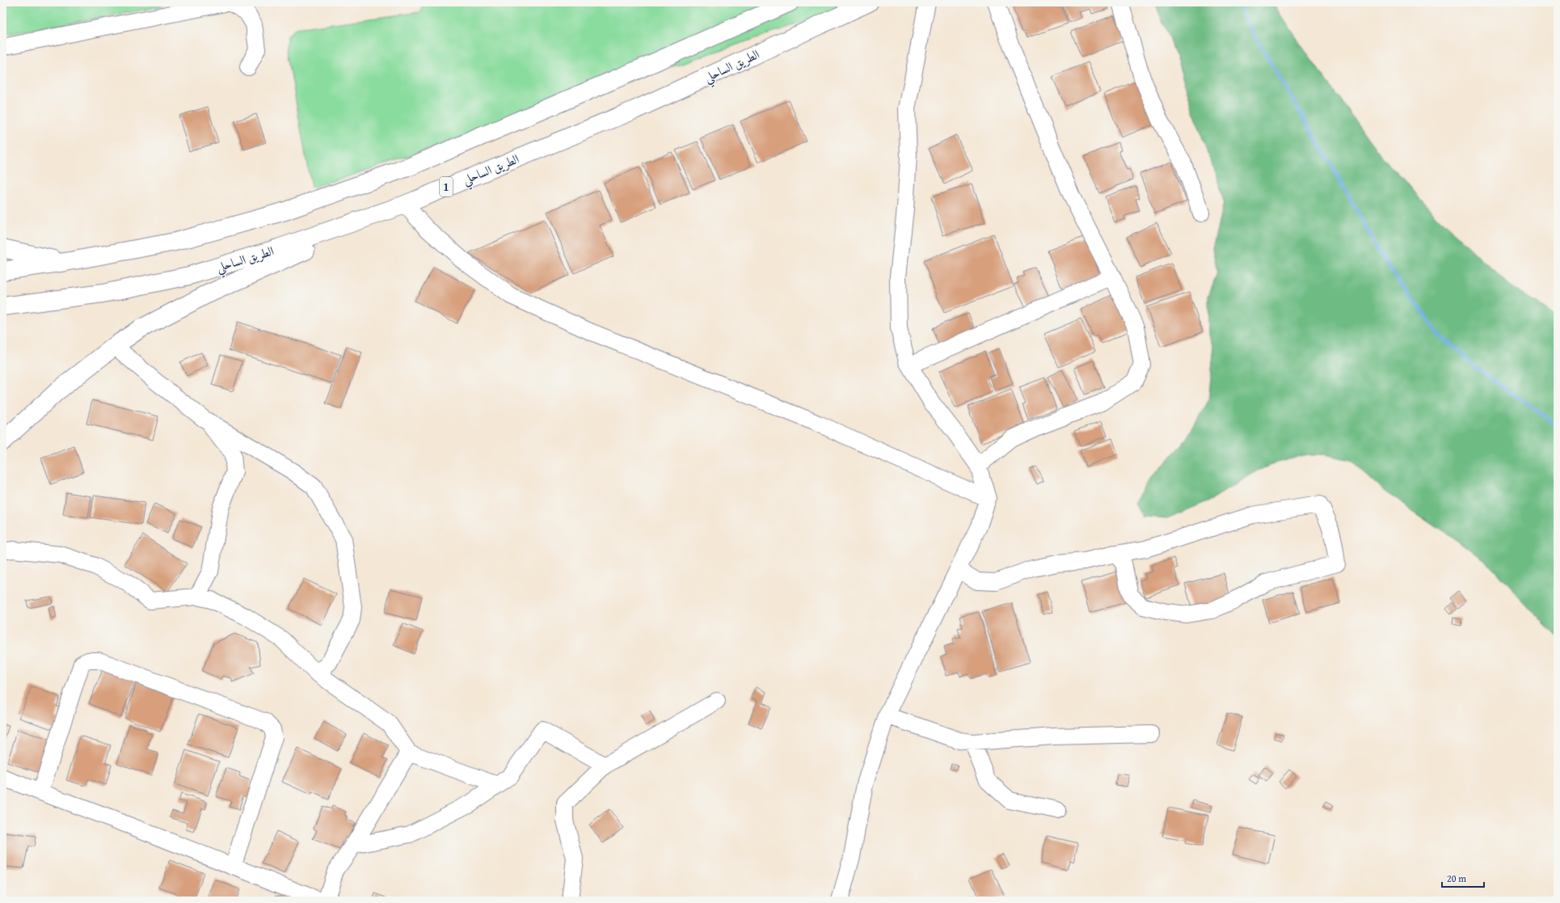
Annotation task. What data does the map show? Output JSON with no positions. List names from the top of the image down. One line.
{"streets":{"highway":["الطريق الساحلي","1"]},"scale_bar":"20 m"}
